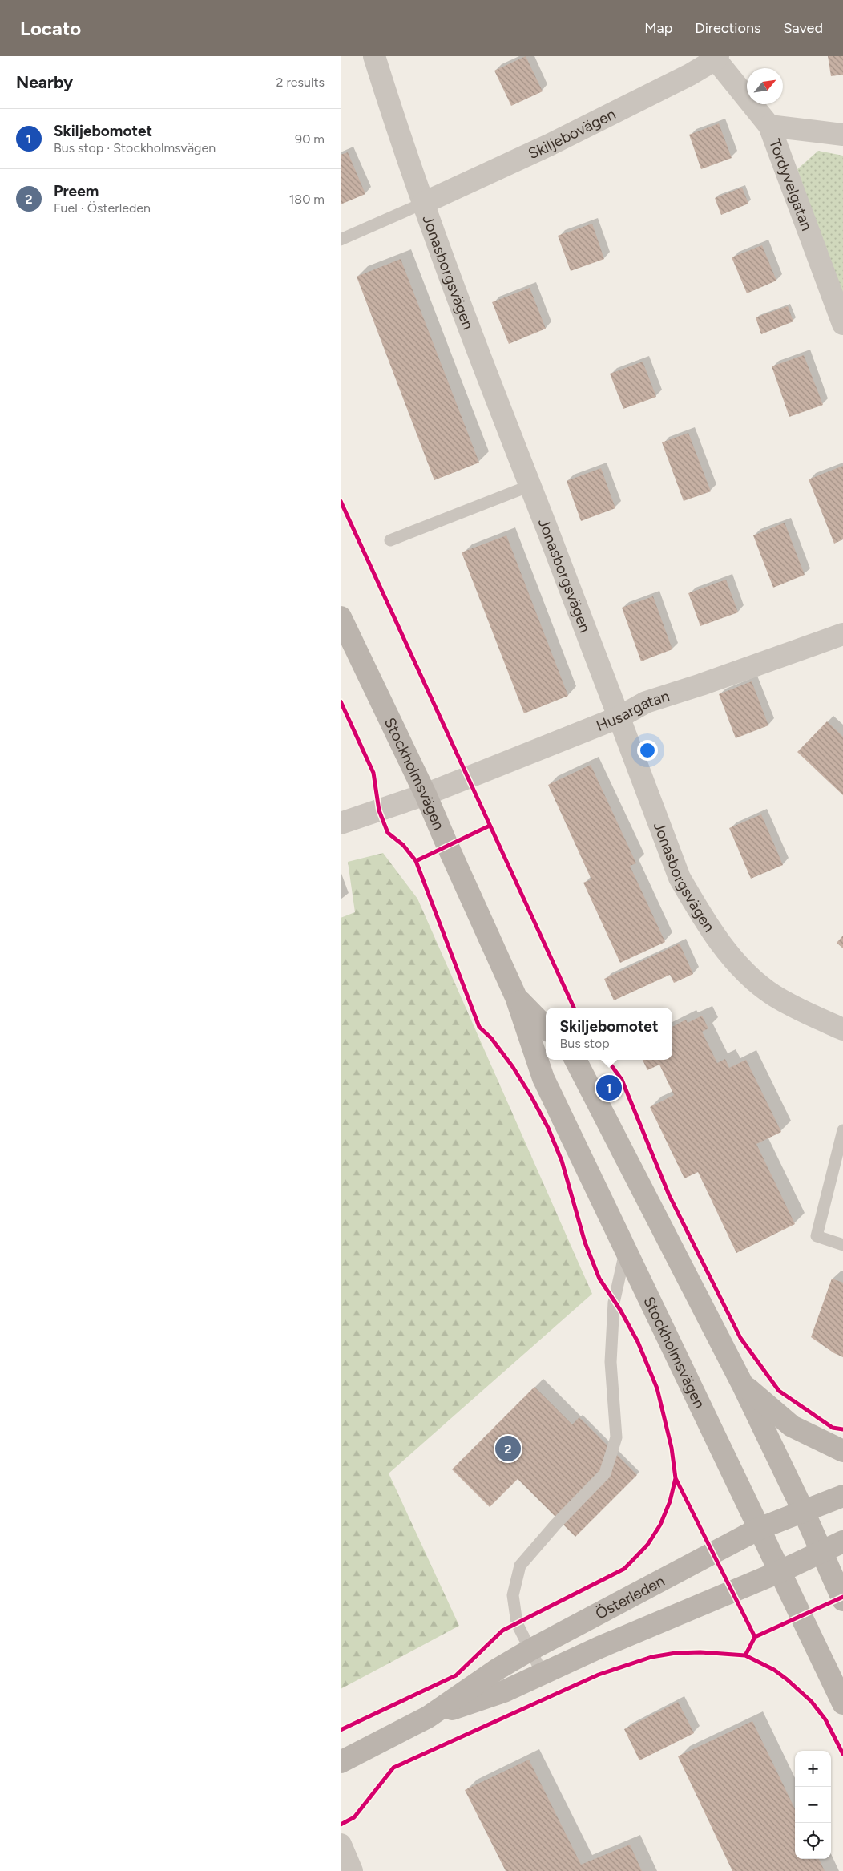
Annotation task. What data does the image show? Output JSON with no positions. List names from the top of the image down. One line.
{"streets":{"main road":["Stockholmsvägen","Österleden"],"street":["Skiljebovägen","Tordyvelgatan","Jonasborgsvägen","Husargatan"]},"crossings":[["Skiljebovägen","Tordyvelgatan"],["Skiljebovägen","Jonasborgsvägen"],["Jonasborgsvägen","Husargatan"],["Husargatan","Stockholmsvägen"],["Stockholmsvägen","Österleden"]],"north":"top right","page":{"header":"Locato","nav":["Map","Directions","Saved"],"heading":["Nearby","2 results"],"list":[{"mark":"1","name":"Skiljebomotet","note":"Bus stop · Stockholmsvägen","value":"90 m"},{"mark":"2","name":"Preem","note":"Fuel · Österleden","value":"180 m"}],"popup":["Skiljebomotet","Bus stop"],"pins":["1","2"],"map_buttons":["+","−"]}}
